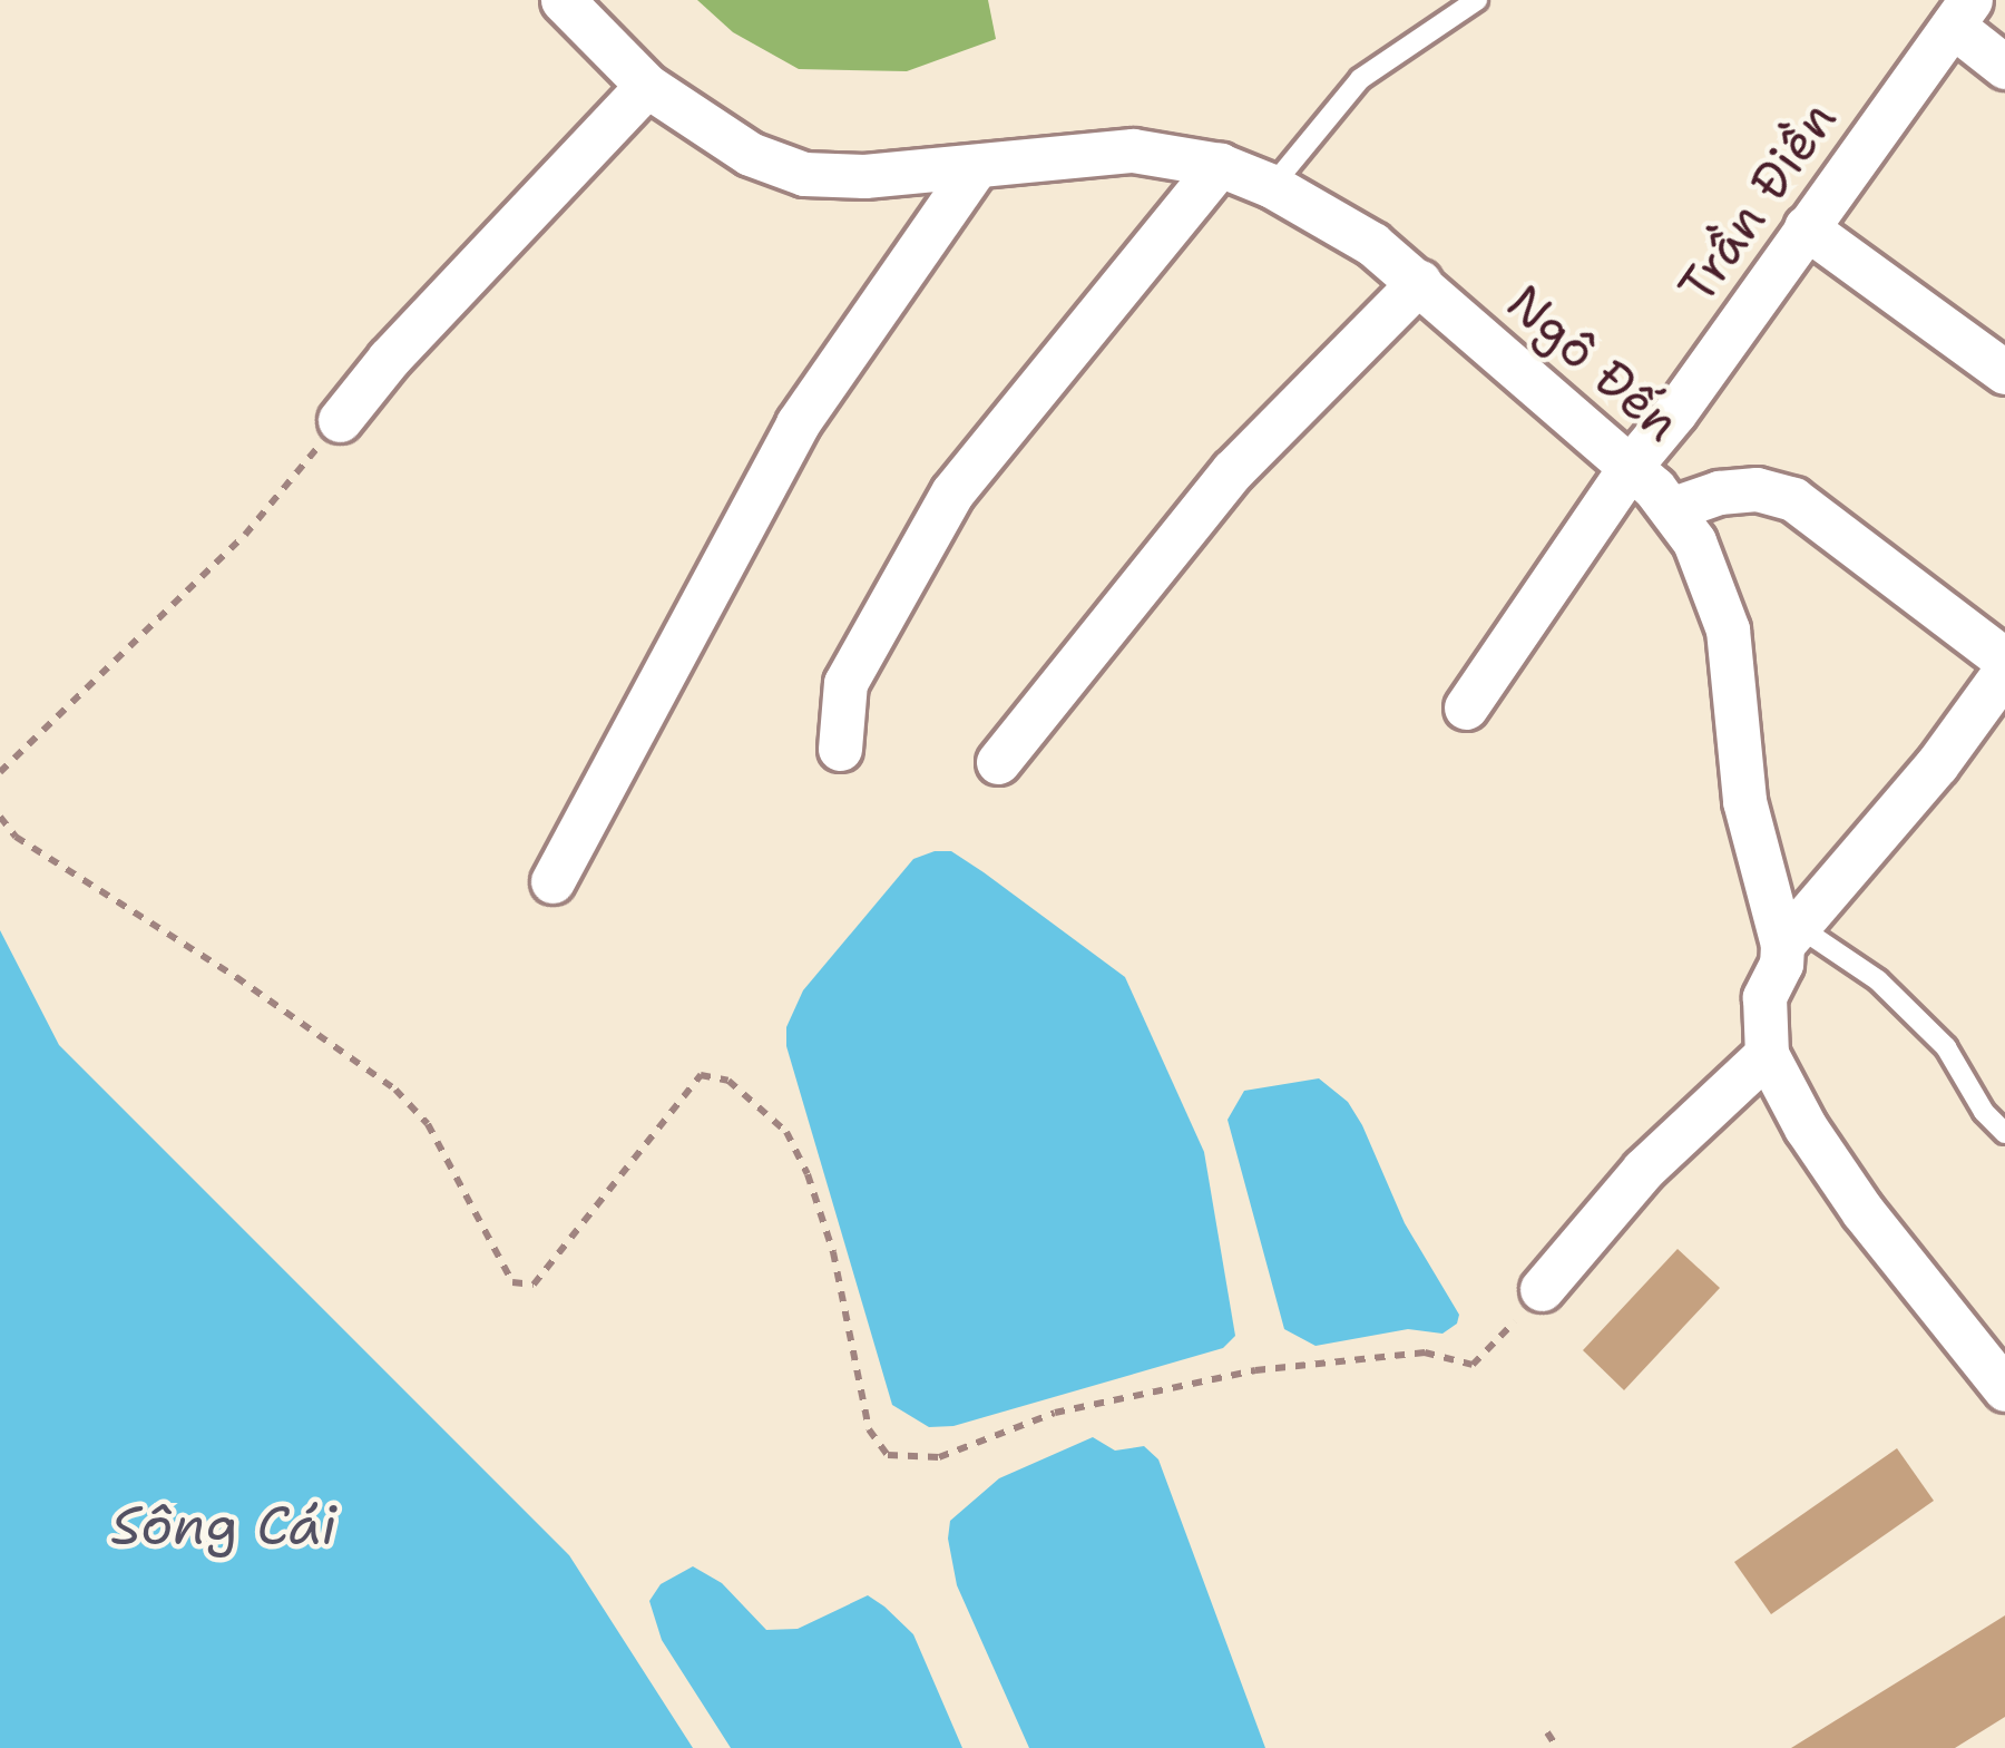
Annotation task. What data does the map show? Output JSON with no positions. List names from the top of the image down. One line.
{"streets":{"street":["Trần Điền","Ngô Đến"]},"crossings":[["Trần Điền","Ngô Đến"]],"water":["Sông Cái"]}
